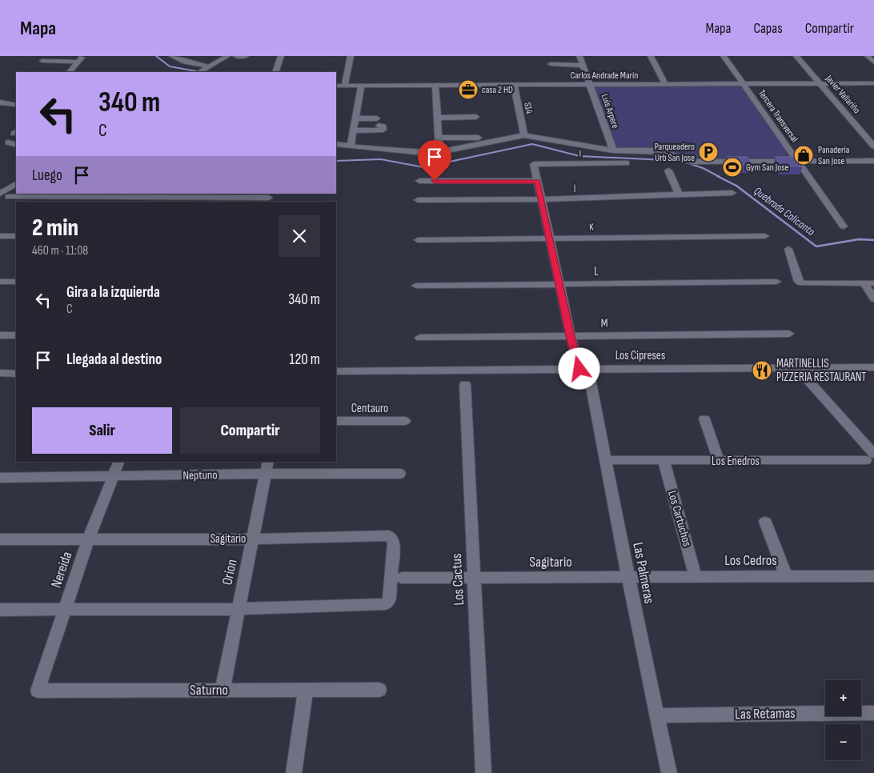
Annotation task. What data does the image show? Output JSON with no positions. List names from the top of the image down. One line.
{"streets":{"street":["Carlos Andrade Marín","Javier Vallariño","S14","Luis Arpere","Tercera Transversal","I","J","K","L","M","Los Cipreses","Centauro","Los Enedros","Neptuno","Los Cartuchos","Sagitario","Los Cedros","Nereida","Orion","Las Palmeras","Los Cactus","Saturno","Las Retamas"]},"crossings":[["Carlos Andrade Marín","Javier Vallariño"],["Carlos Andrade Marín","S14"],["Carlos Andrade Marín","Luis Arpere"],["Carlos Andrade Marín","Tercera Transversal"],["Los Enedros","Los Cartuchos"],["Los Enedros","Las Palmeras"],["Neptuno","Nereida"],["Neptuno","Orion"],["Los Cartuchos","Los Cedros"],["Sagitario","Los Cedros"],["Sagitario","Nereida"],["Sagitario","Orion"],["Sagitario","Las Palmeras"],["Sagitario","Los Cactus"],["Los Cedros","Las Palmeras"],["Nereida","Saturno"],["Orion","Saturno"],["Las Palmeras","Las Retamas"]],"water":["Quebrada Calicanto"],"places":{"office":["casa 2 HD"],"parking":["Parqueadero Urb San Jose"],"shop":["Panadería San Jose"],"sports":["Gym San Jose"],"restaurant":["MARTINELLIS PIZZERIA RESTAURANT"]},"page":{"header":"Mapa","nav":["Mapa","Capas","Compartir"],"turn":["340 m","C"],"then":"Luego","heading":["2 min","460 m · 11:08"],"list":[{"name":"Gira a la izquierda","note":"C","value":"340 m"},{"name":"Llegada al destino","value":"120 m"}],"buttons":["Salir","Compartir"],"map_buttons":["+","−"]}}
